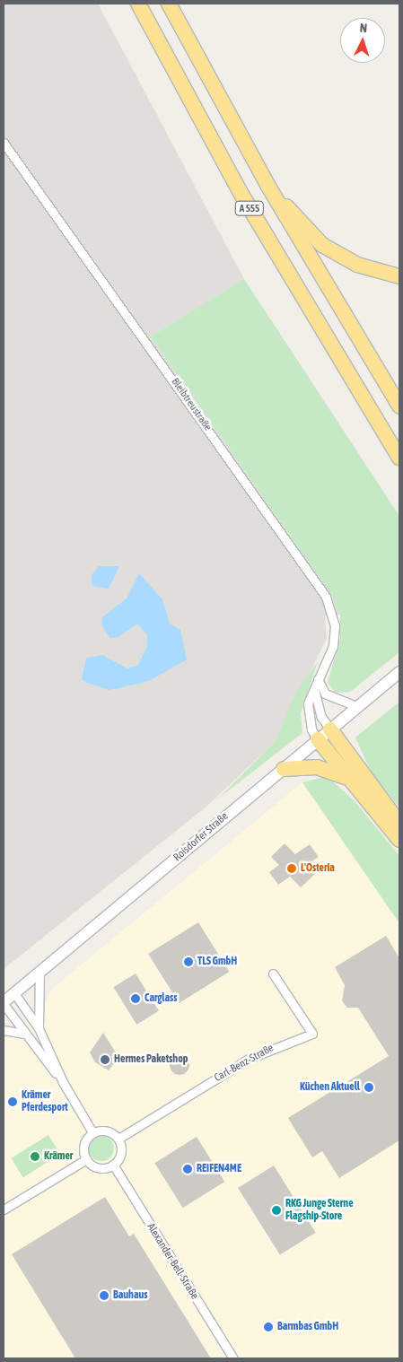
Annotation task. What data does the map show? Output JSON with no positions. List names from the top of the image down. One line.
{"streets":{"highway":["A 555"],"main road":["Roisdorfer Straße"],"street":["Bleibtreustraße","Carl-Benz-Straße","Alexander-Bell-Straße"]},"crossings":[["Bleibtreustraße","Roisdorfer Straße"],["Carl-Benz-Straße","Alexander-Bell-Straße"]],"places":["L'Osteria","TLS GmbH","Carglass","Hermes Paketshop","Küchen Aktuell","Krämer Pferdesport","Krämer","REIFEN4ME","RKG Junge Sterne Flagship-Store","Bauhaus","Barmbas GmbH"],"north":"top"}
